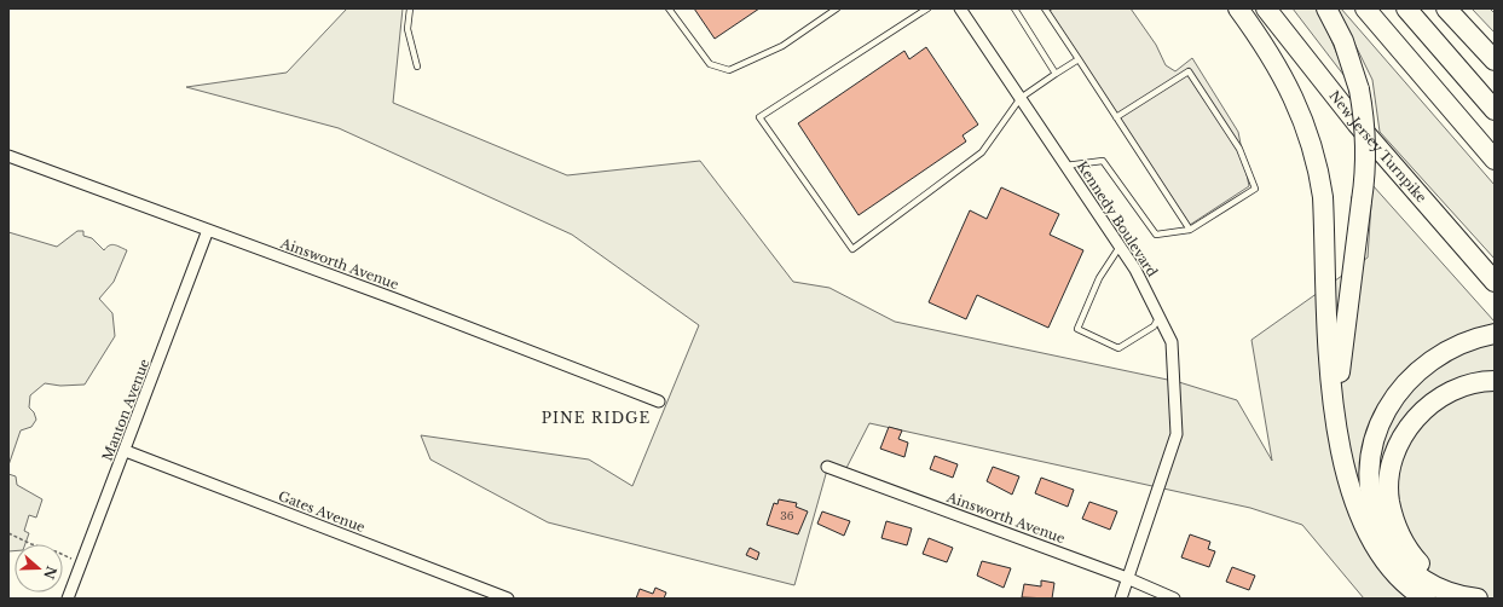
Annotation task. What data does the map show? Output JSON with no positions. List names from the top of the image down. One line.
{"streets":{"highway":["New Jersey Turnpike"],"street":["Kennedy Boulevard","Ainsworth Avenue","Manton Avenue","Gates Avenue"]},"crossings":[["Kennedy Boulevard","Ainsworth Avenue"],["Ainsworth Avenue","Manton Avenue"],["Manton Avenue","Gates Avenue"]],"districts":["PINE RIDGE"],"house_numbers":["36"],"north":"right"}
